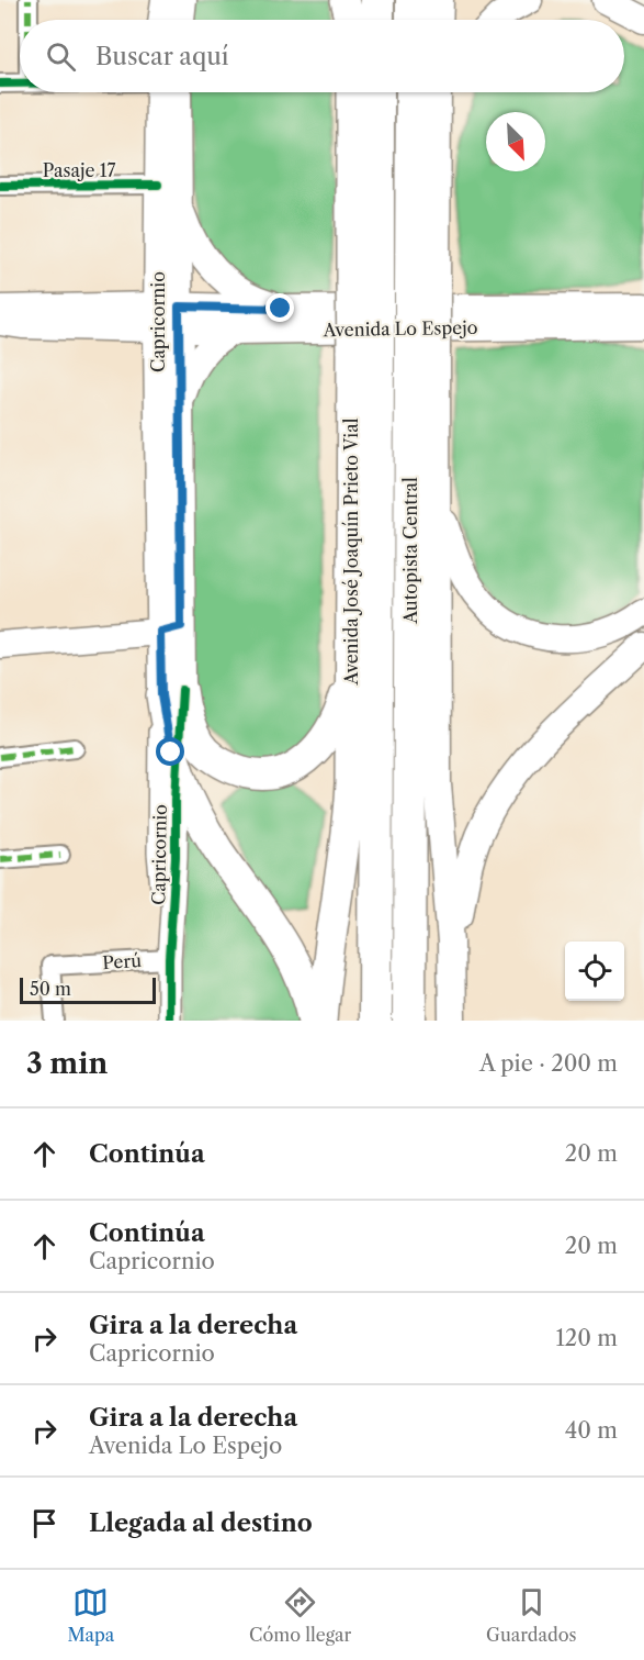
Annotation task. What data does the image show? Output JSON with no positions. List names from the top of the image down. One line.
{"streets":{"highway":["Autopista Central"],"main road":["Capricornio","Avenida Lo Espejo","Avenida José Joaquín Prieto Vial"],"street":["Pasaje 17","Perú"]},"crossings":[["Pasaje 17","Capricornio"],["Capricornio","Avenida Lo Espejo"],["Capricornio","Perú"],["Autopista Central","Avenida José Joaquín Prieto Vial"]],"scale_bar":"50 m","north":"bottom right","page":{"search":"Buscar aquí","scale":"50 m","heading":["3 min","A pie · 200 m"],"list":[["Continúa","20 m"],["Continúa","Capricornio","20 m"],["Gira a la derecha","Capricornio","120 m"],["Gira a la derecha","Avenida Lo Espejo","40 m"],"Llegada al destino"],"nav":["Mapa","Cómo llegar","Guardados"]}}
